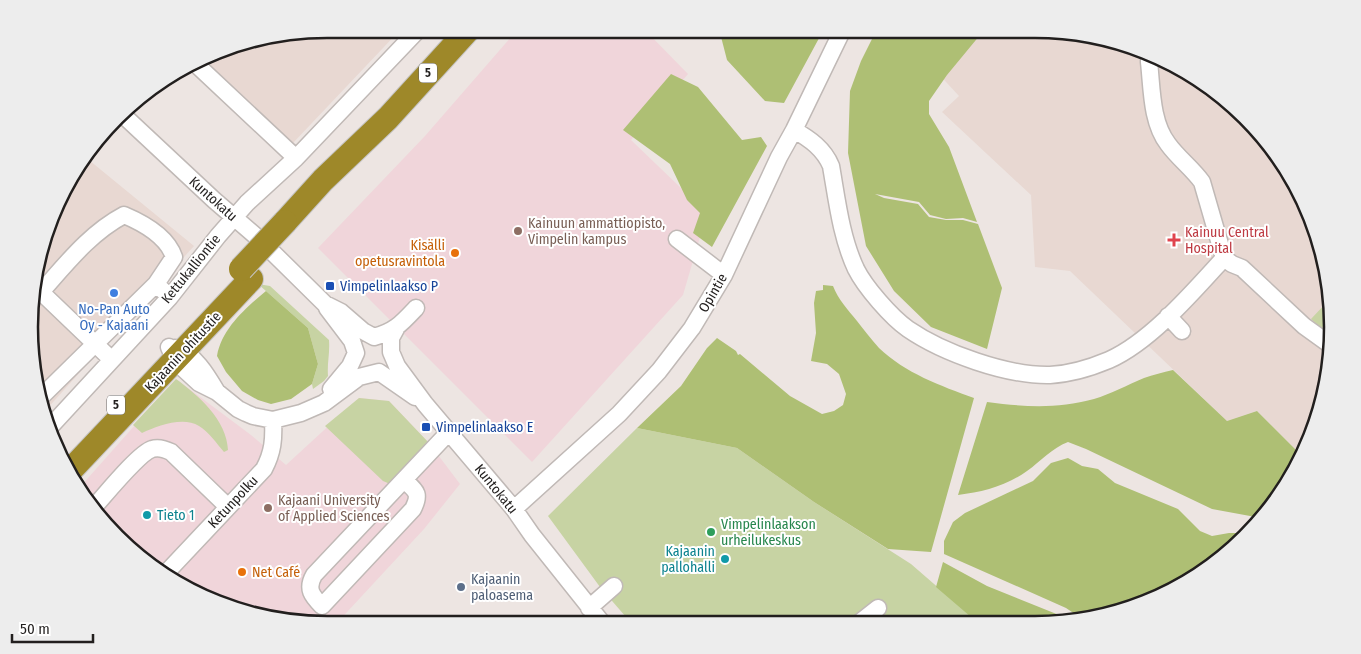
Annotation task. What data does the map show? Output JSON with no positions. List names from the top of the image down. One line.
{"streets":{"highway":["5","Kajaanin ohitustie"],"street":["Kuntokatu","Kettukalliontie","Opintie","Ketunpolku"]},"crossings":[["Kuntokatu","Kettukalliontie"],["Kuntokatu","Opintie"]],"places":{"other":["Kainuun ammattiopisto, Vimpelin kampus","Kisälli opetusravintola","No-Pan Auto Oy - Kajaani","Kajaani University of Applied Sciences","Tieto 1","Vimpelinlaakson urheilukeskus","Kajaanin pallohalli","Net Café","Kajaanin paloasema"],"health":["Kainuu Central Hospital"],"transit":["Vimpelinlaakso P","Vimpelinlaakso E"]},"scale_bar":"50 m"}
